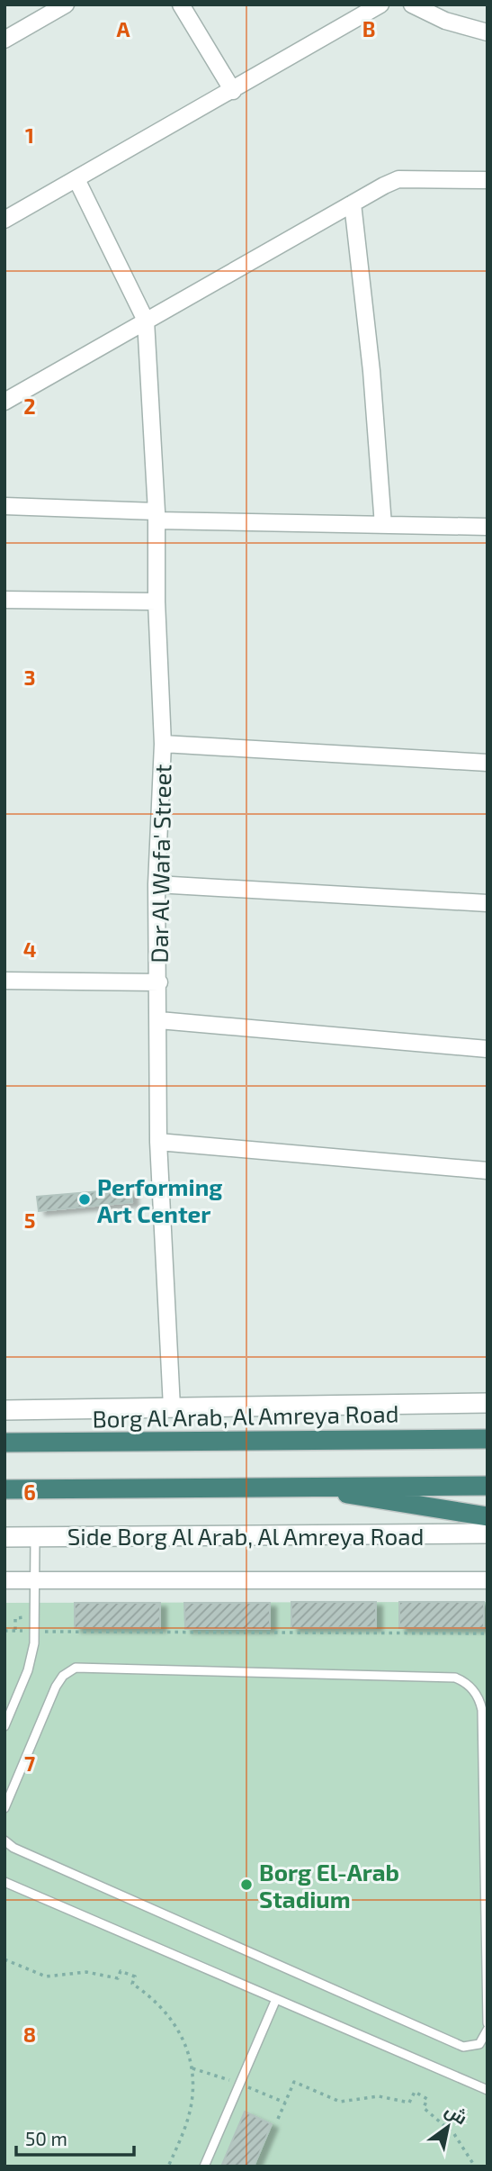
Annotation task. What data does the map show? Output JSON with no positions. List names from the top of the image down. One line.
{"streets":{"highway":["Borg Al Arab, Al Amreya Road"],"street":["Dar Al Wafa' Street","Side Borg Al Arab, Al Amreya Road"]},"places":["Performing Art Center","Borg El-Arab Stadium"],"scale_bar":"50 m","north":"top right","grid":{"columns":["A","B"],"rows":["1","2","3","4","5","6","7","8"]}}
